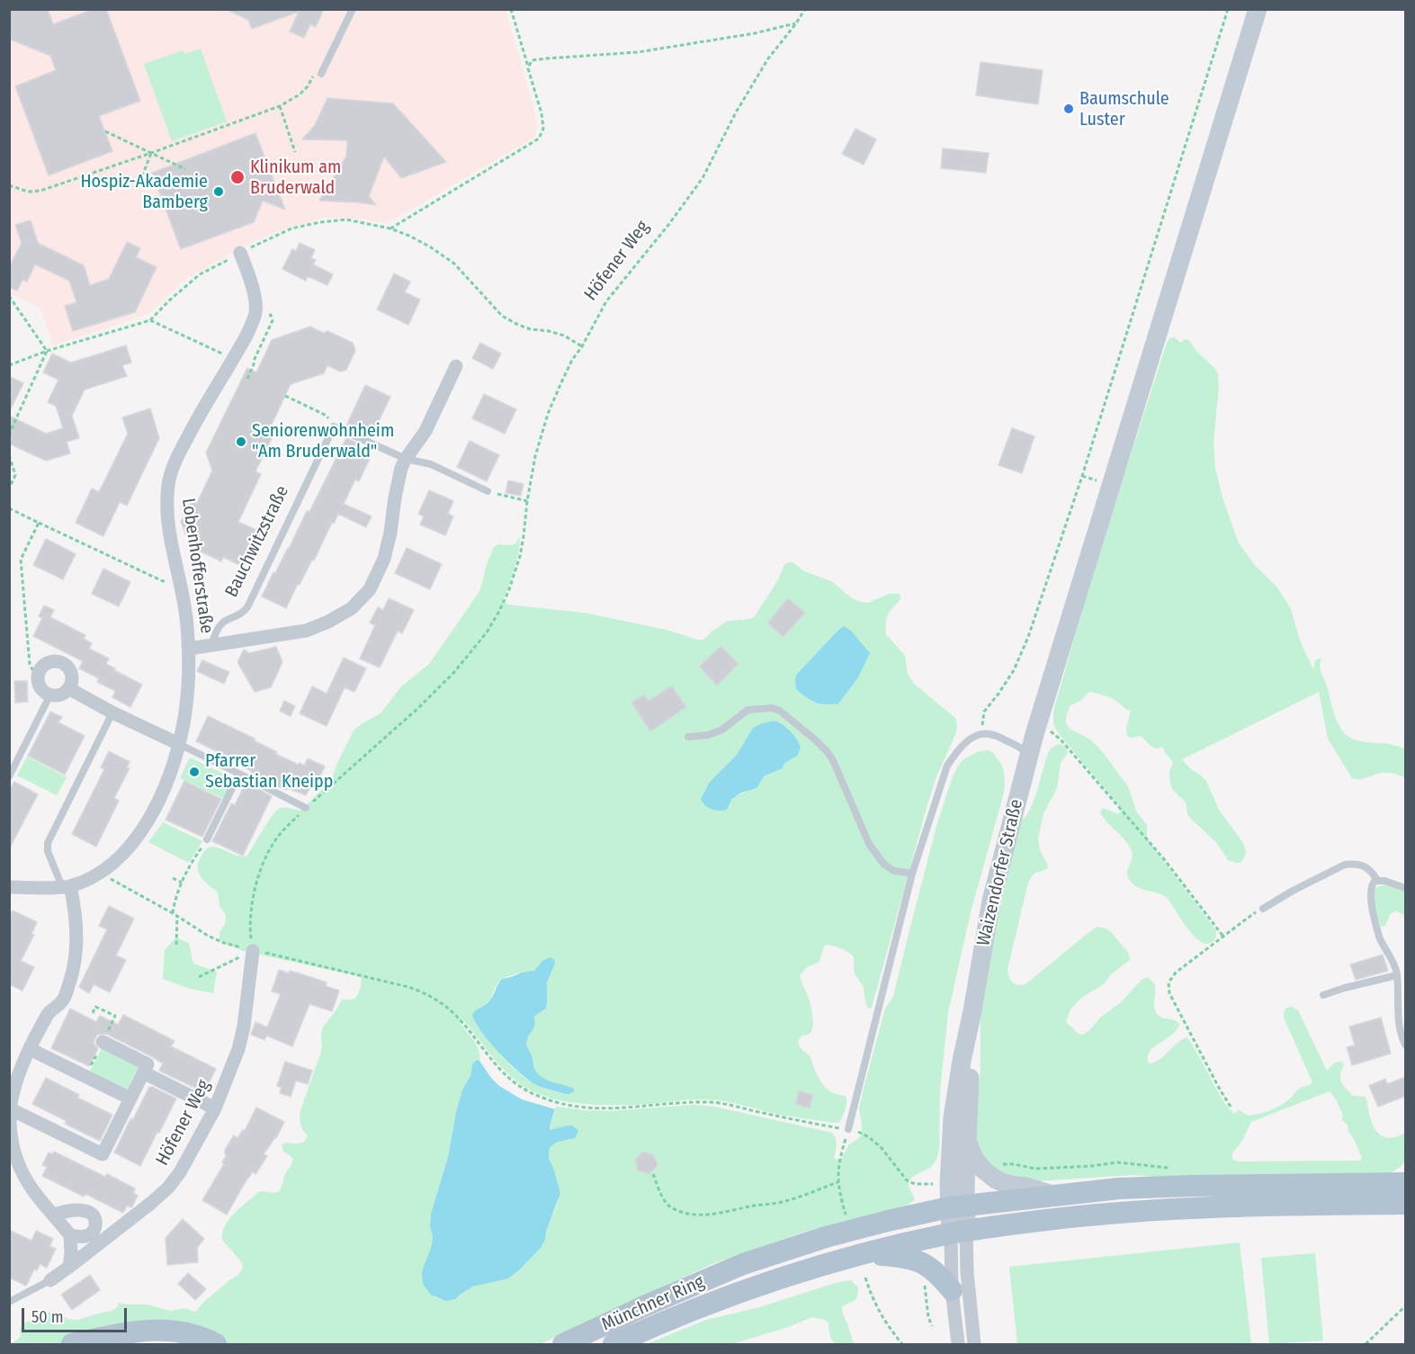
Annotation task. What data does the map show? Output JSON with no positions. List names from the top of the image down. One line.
{"streets":{"main road":["Waizendorfer Straße","Münchner Ring"],"street":["Höfener Weg","Lobenhofferstraße"],"lane":["Bauchwitzstraße"]},"crossings":[["Waizendorfer Straße","Münchner Ring"]],"places":["Baumschule Luster","Klinikum am Bruderwald","Hospiz-Akademie Bamberg","Seniorenwohnheim \"Am Bruderwald\"","Pfarrer Sebastian Kneipp"],"scale_bar":"50 m"}
